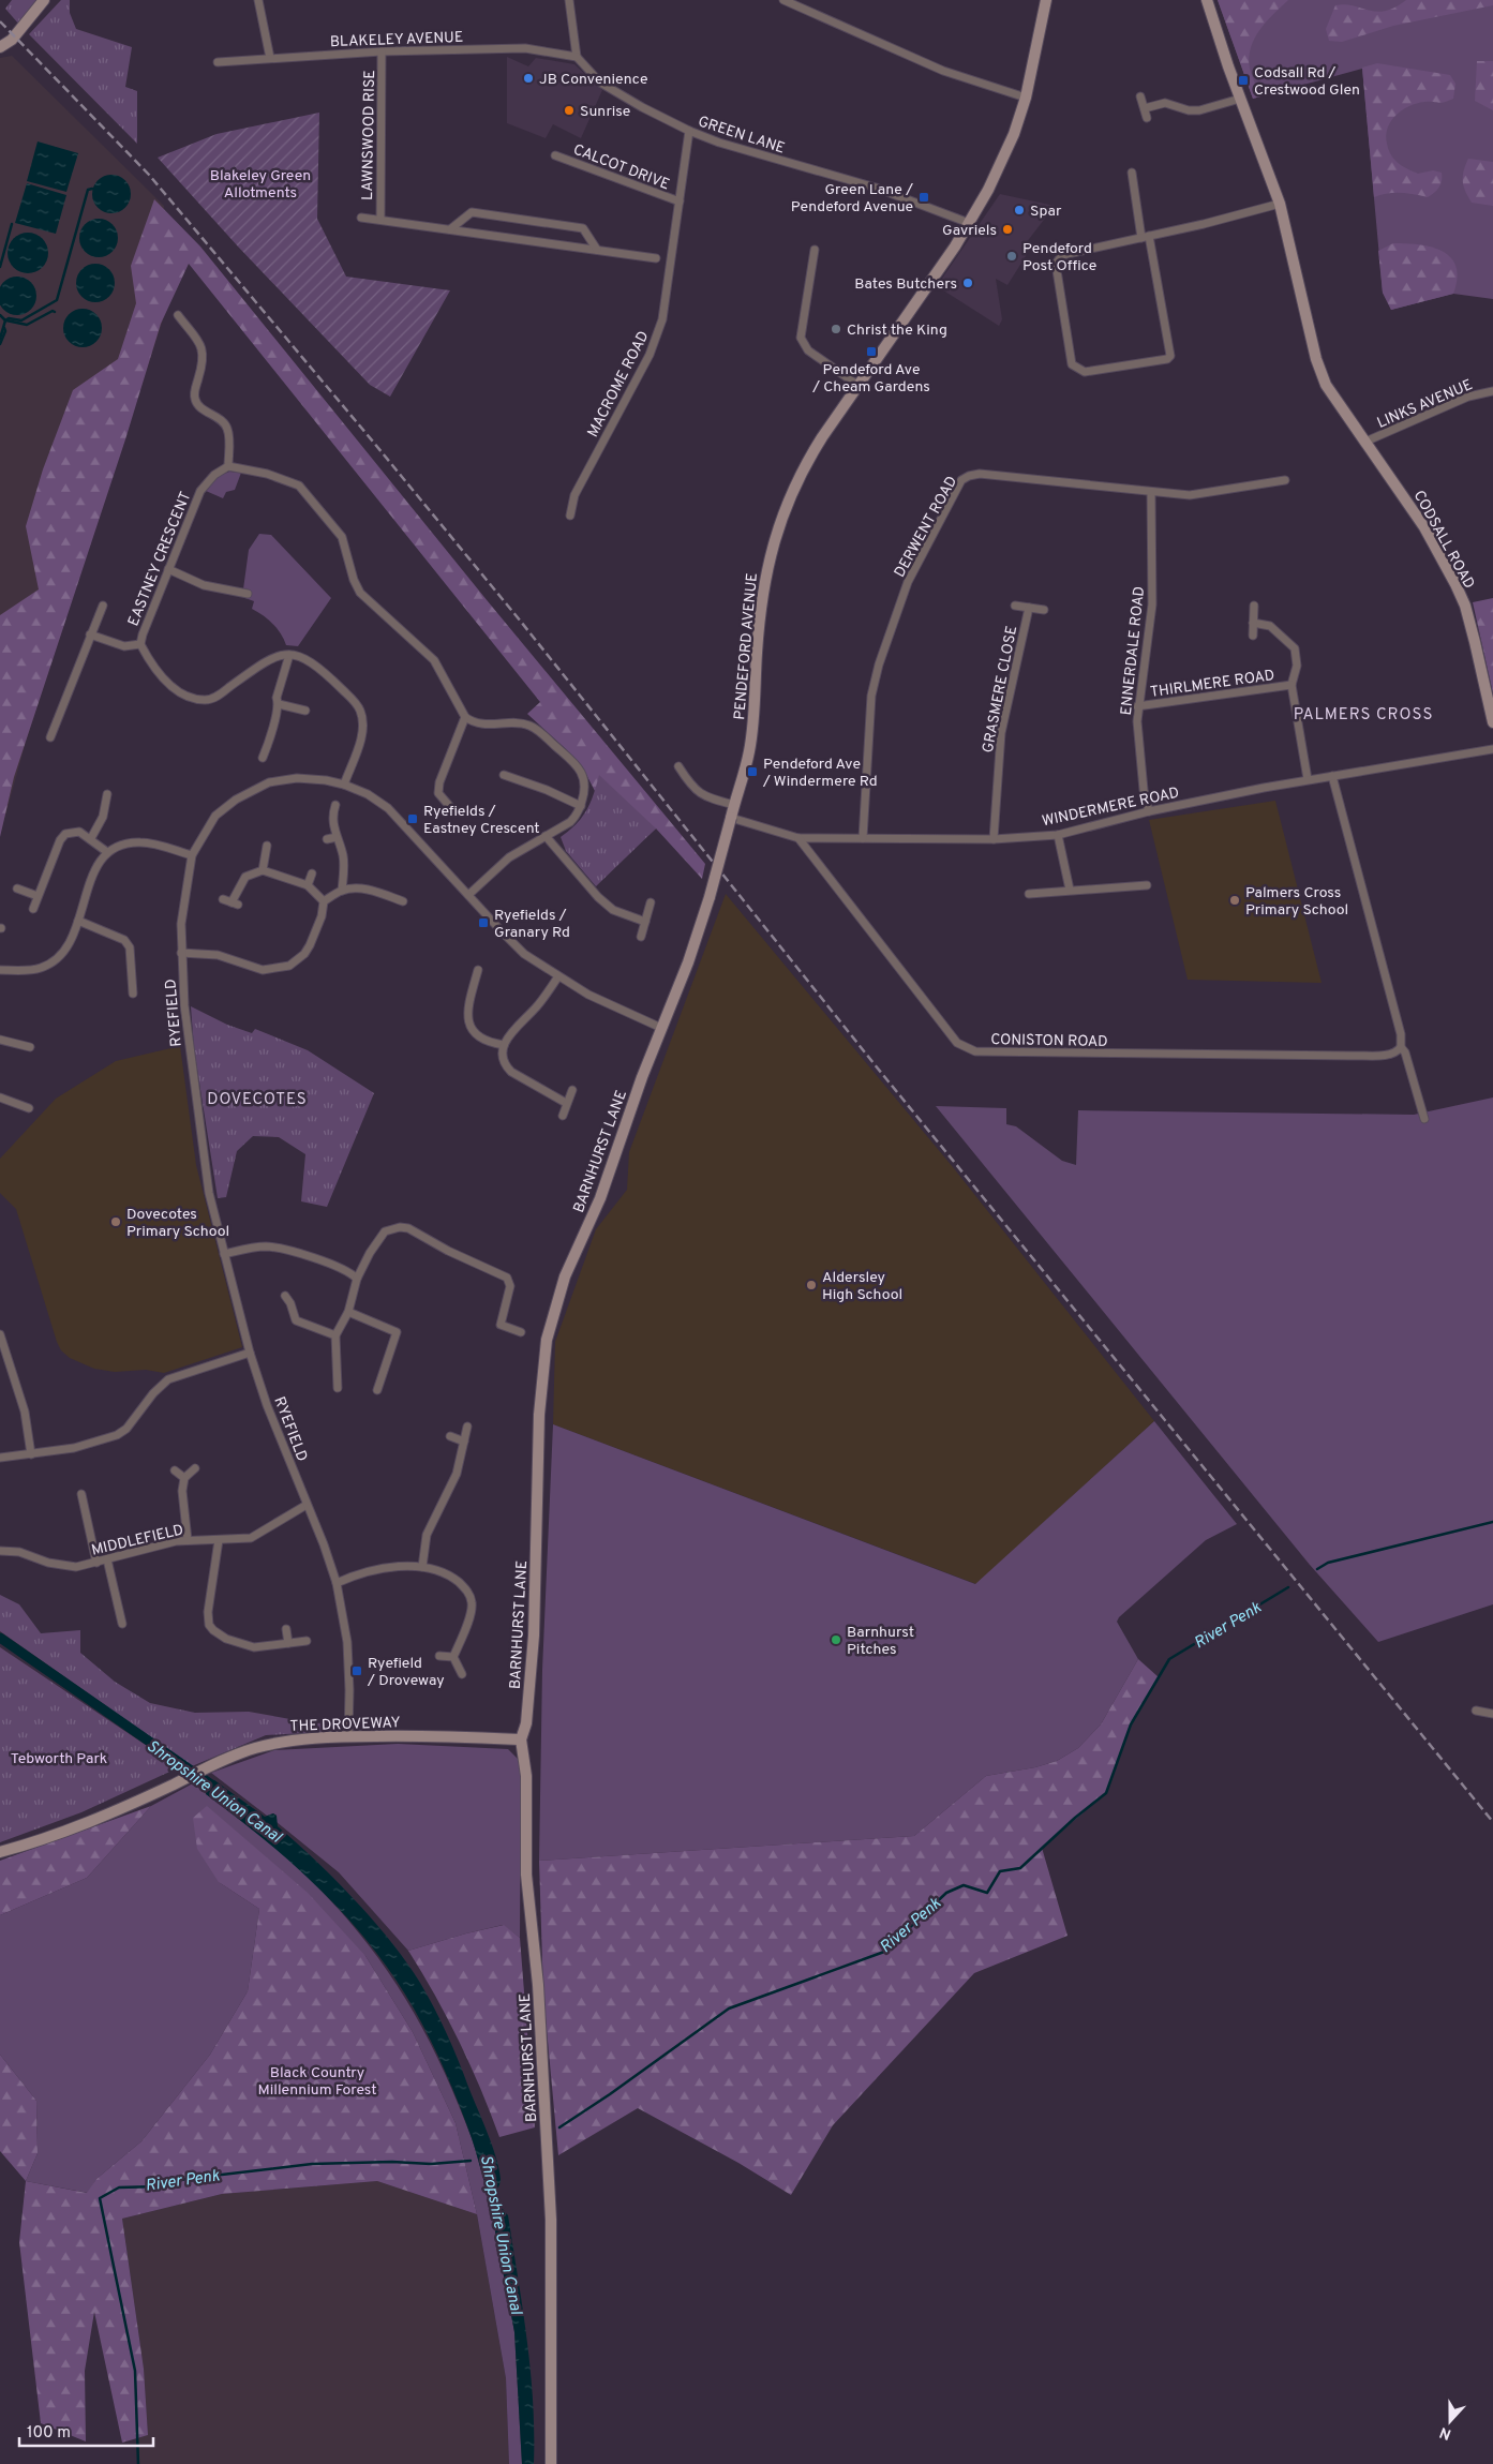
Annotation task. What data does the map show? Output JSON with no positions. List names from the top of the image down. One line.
{"streets":{"street":["BLAKELEY AVENUE","GREEN LANE","LAWNSWOOD RISE","CALCOT DRIVE","MACROME ROAD","LINKS AVENUE","DERWENT ROAD","CODSALL ROAD","EASTNEY CRESCENT","PENDEFORD AVENUE","ENNERDALE ROAD","THIRLMERE ROAD","GRASMERE CLOSE","WINDERMERE ROAD","RYEFIELD","CONISTON ROAD","BARNHURST LANE","MIDDLEFIELD","THE DROVEWAY"]},"crossings":[["BLAKELEY AVENUE","GREEN LANE"],["BLAKELEY AVENUE","LAWNSWOOD RISE"],["GREEN LANE","MACROME ROAD"],["GREEN LANE","PENDEFORD AVENUE"],["CALCOT DRIVE","MACROME ROAD"],["LINKS AVENUE","CODSALL ROAD"],["DERWENT ROAD","ENNERDALE ROAD"],["DERWENT ROAD","WINDERMERE ROAD"],["PENDEFORD AVENUE","WINDERMERE ROAD"],["PENDEFORD AVENUE","BARNHURST LANE"],["ENNERDALE ROAD","THIRLMERE ROAD"],["ENNERDALE ROAD","WINDERMERE ROAD"],["GRASMERE CLOSE","WINDERMERE ROAD"],["WINDERMERE ROAD","CONISTON ROAD"],["WINDERMERE ROAD","BARNHURST LANE"],["RYEFIELD","BARNHURST LANE"],["RYEFIELD","MIDDLEFIELD"],["RYEFIELD","THE DROVEWAY"],["BARNHURST LANE","THE DROVEWAY"]],"districts":["PALMERS CROSS","DOVECOTES"],"water":["River Penk","Shropshire Union Canal"],"parks":["Blakeley Green Allotments","Tebworth Park","Black Country Millennium Forest"],"places":{"other":["JB Convenience","Sunrise","Spar","Gavriels","Pendeford Post Office","Bates Butchers","Christ the King","Palmers Cross Primary School","Dovecotes Primary School","Aldersley High School","Barnhurst Pitches"],"transit":["Codsall Rd / Crestwood Glen","Green Lane / Pendeford Avenue","Pendeford Ave / Cheam Gardens","Pendeford Ave / Windermere Rd","Ryefields / Eastney Crescent","Ryefields / Granary Rd","Ryefield / Droveway"]},"scale_bar":"100 m","north":"bottom"}
